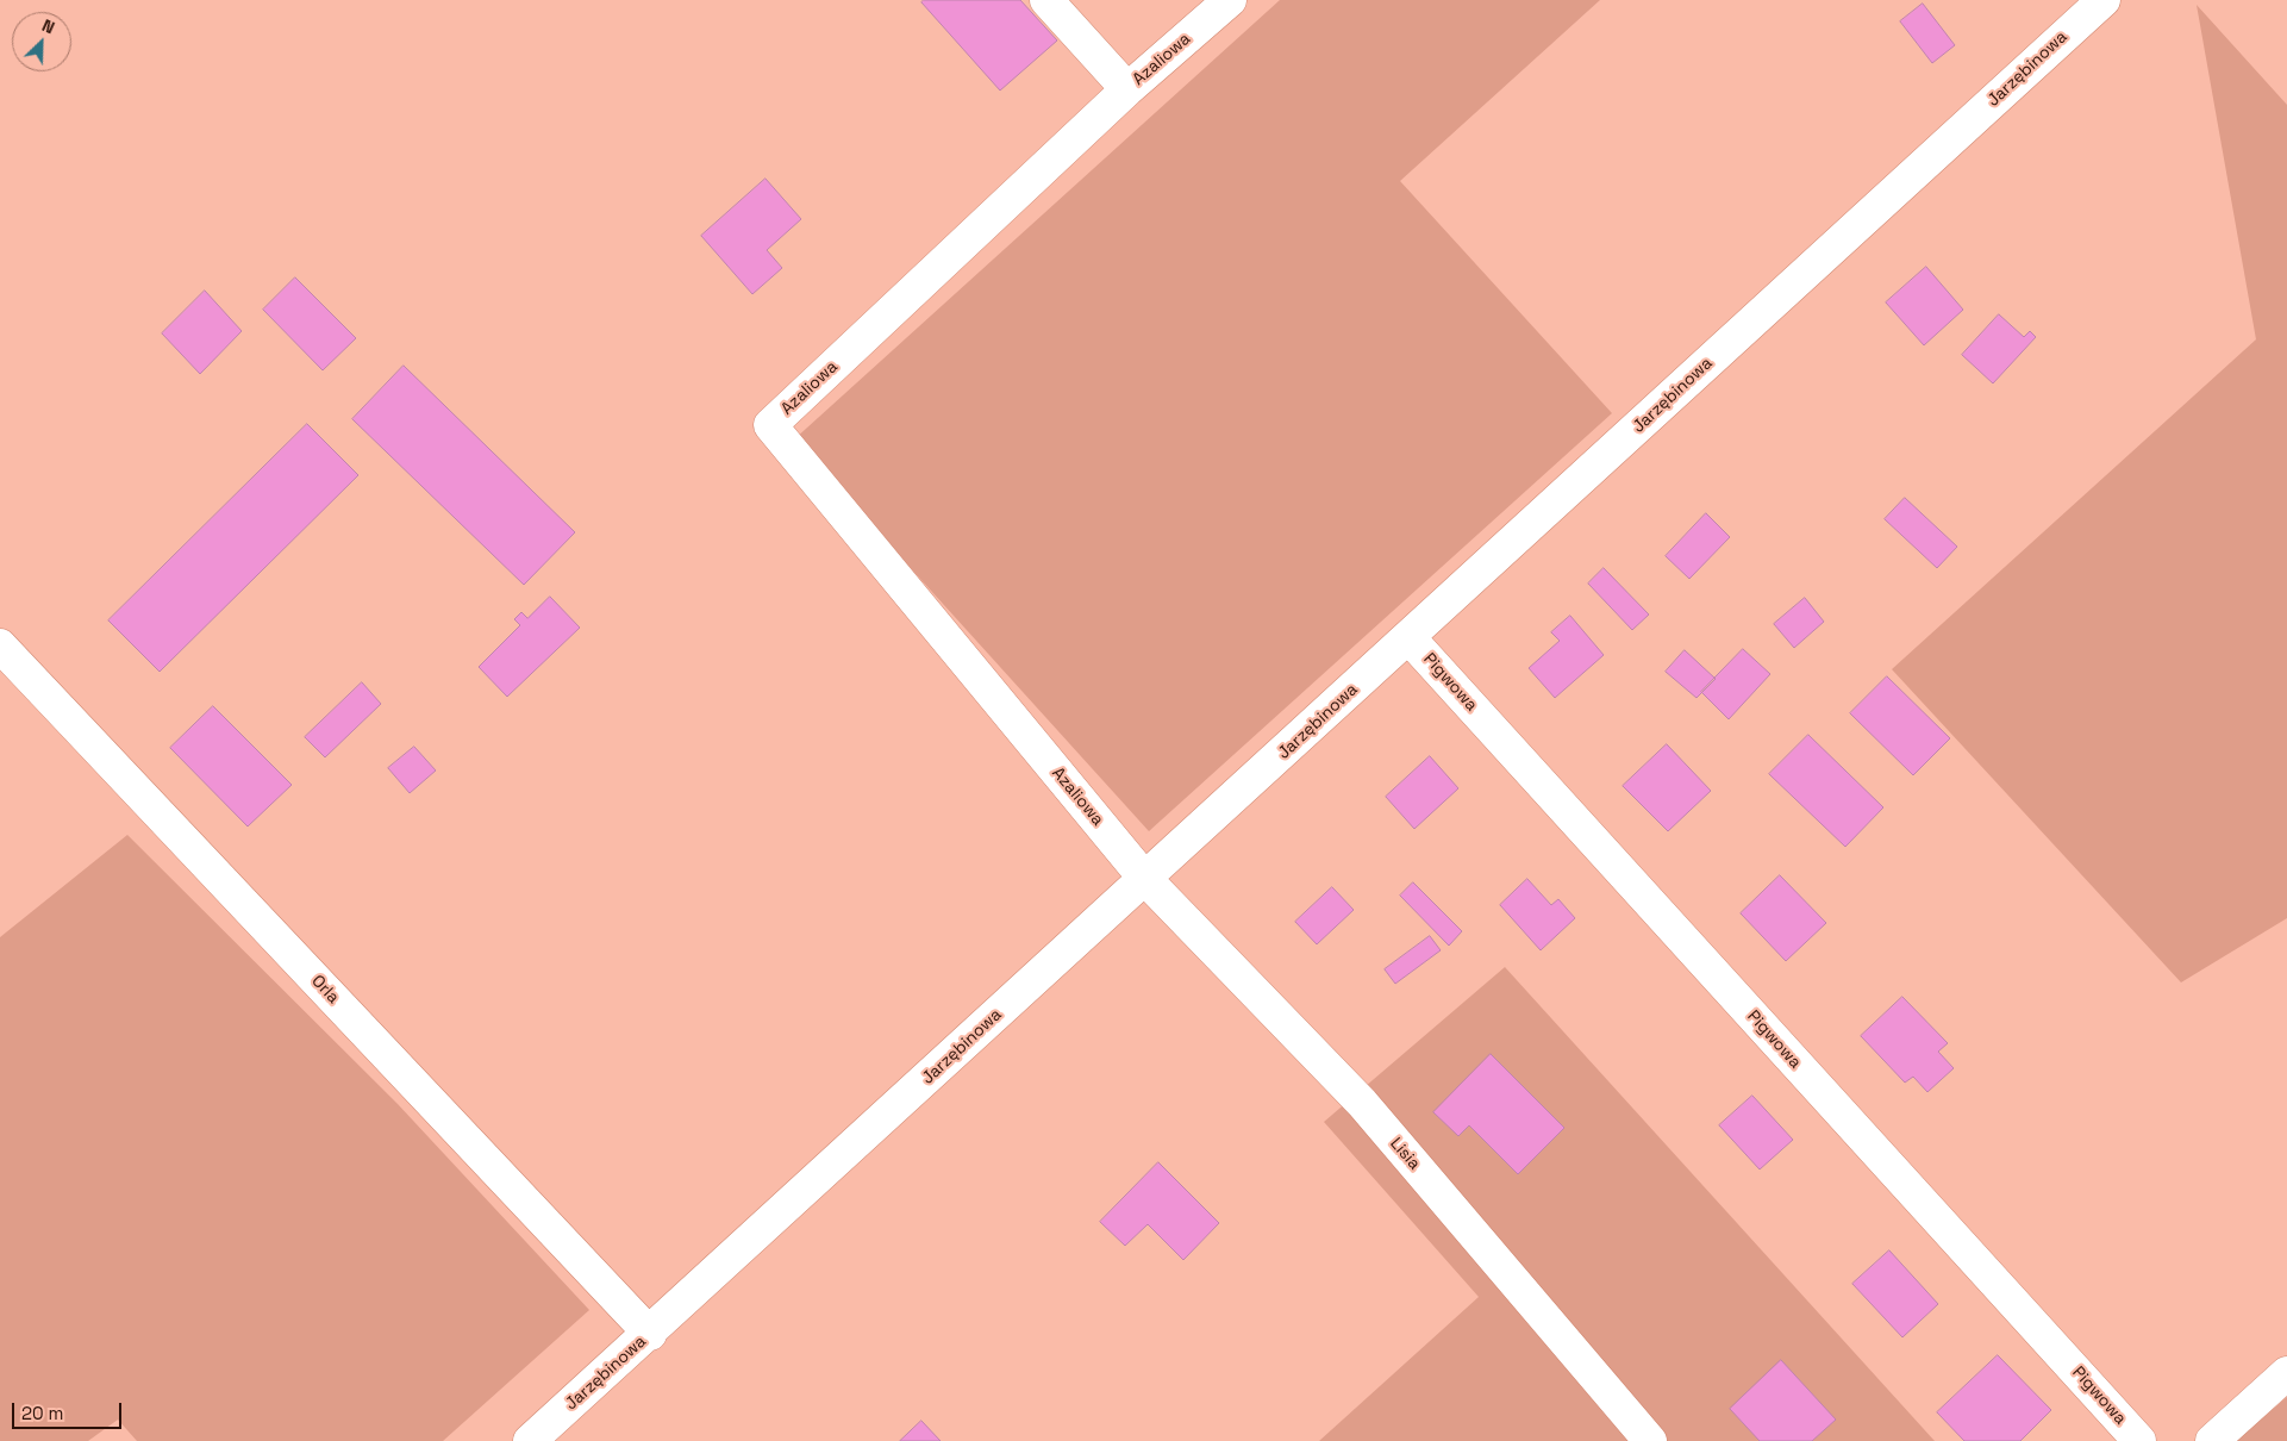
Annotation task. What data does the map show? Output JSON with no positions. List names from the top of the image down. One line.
{"streets":{"street":["Azaliowa","Jarzębinowa","Pigwowa","Orla","Lisia"]},"crossings":[["Azaliowa","Jarzębinowa"],["Azaliowa","Lisia"],["Jarzębinowa","Pigwowa"],["Jarzębinowa","Orla"],["Jarzębinowa","Lisia"]],"scale_bar":"20 m","north":"top right"}
